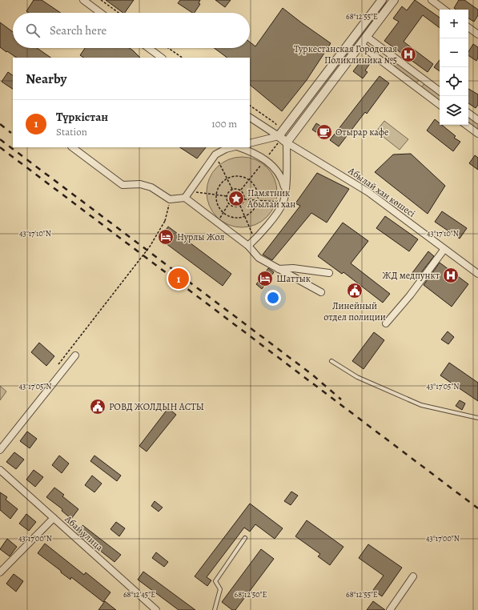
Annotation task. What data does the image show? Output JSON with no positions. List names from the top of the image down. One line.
{"streets":{"street":["Абылай хан көшесі","Абай улица"]},"places":{"hospital":["Туркестанская Городская Поликлиника №5","ЖД медпункт"],"cafe":["Отырар кафе"],"place":["Памятник Абылай хан"],"hotel":["Нурлы Жол","Шаттык"],"public building":["Линейный отдел полиции","РОВД ЖОЛДЫН АСТЫ"]},"page":{"map_buttons":["+","−"],"search":"Search here","heading":"Nearby","list":[{"mark":"1","name":"Түркістан","note":"Station","value":"100 m"}],"pins":"1"},"coordinates":["68°12'55\"E","43°17'10\"N","43°17'05\"N","43°17'00\"N","68°12'45\"E","68°12'50\"E"]}
